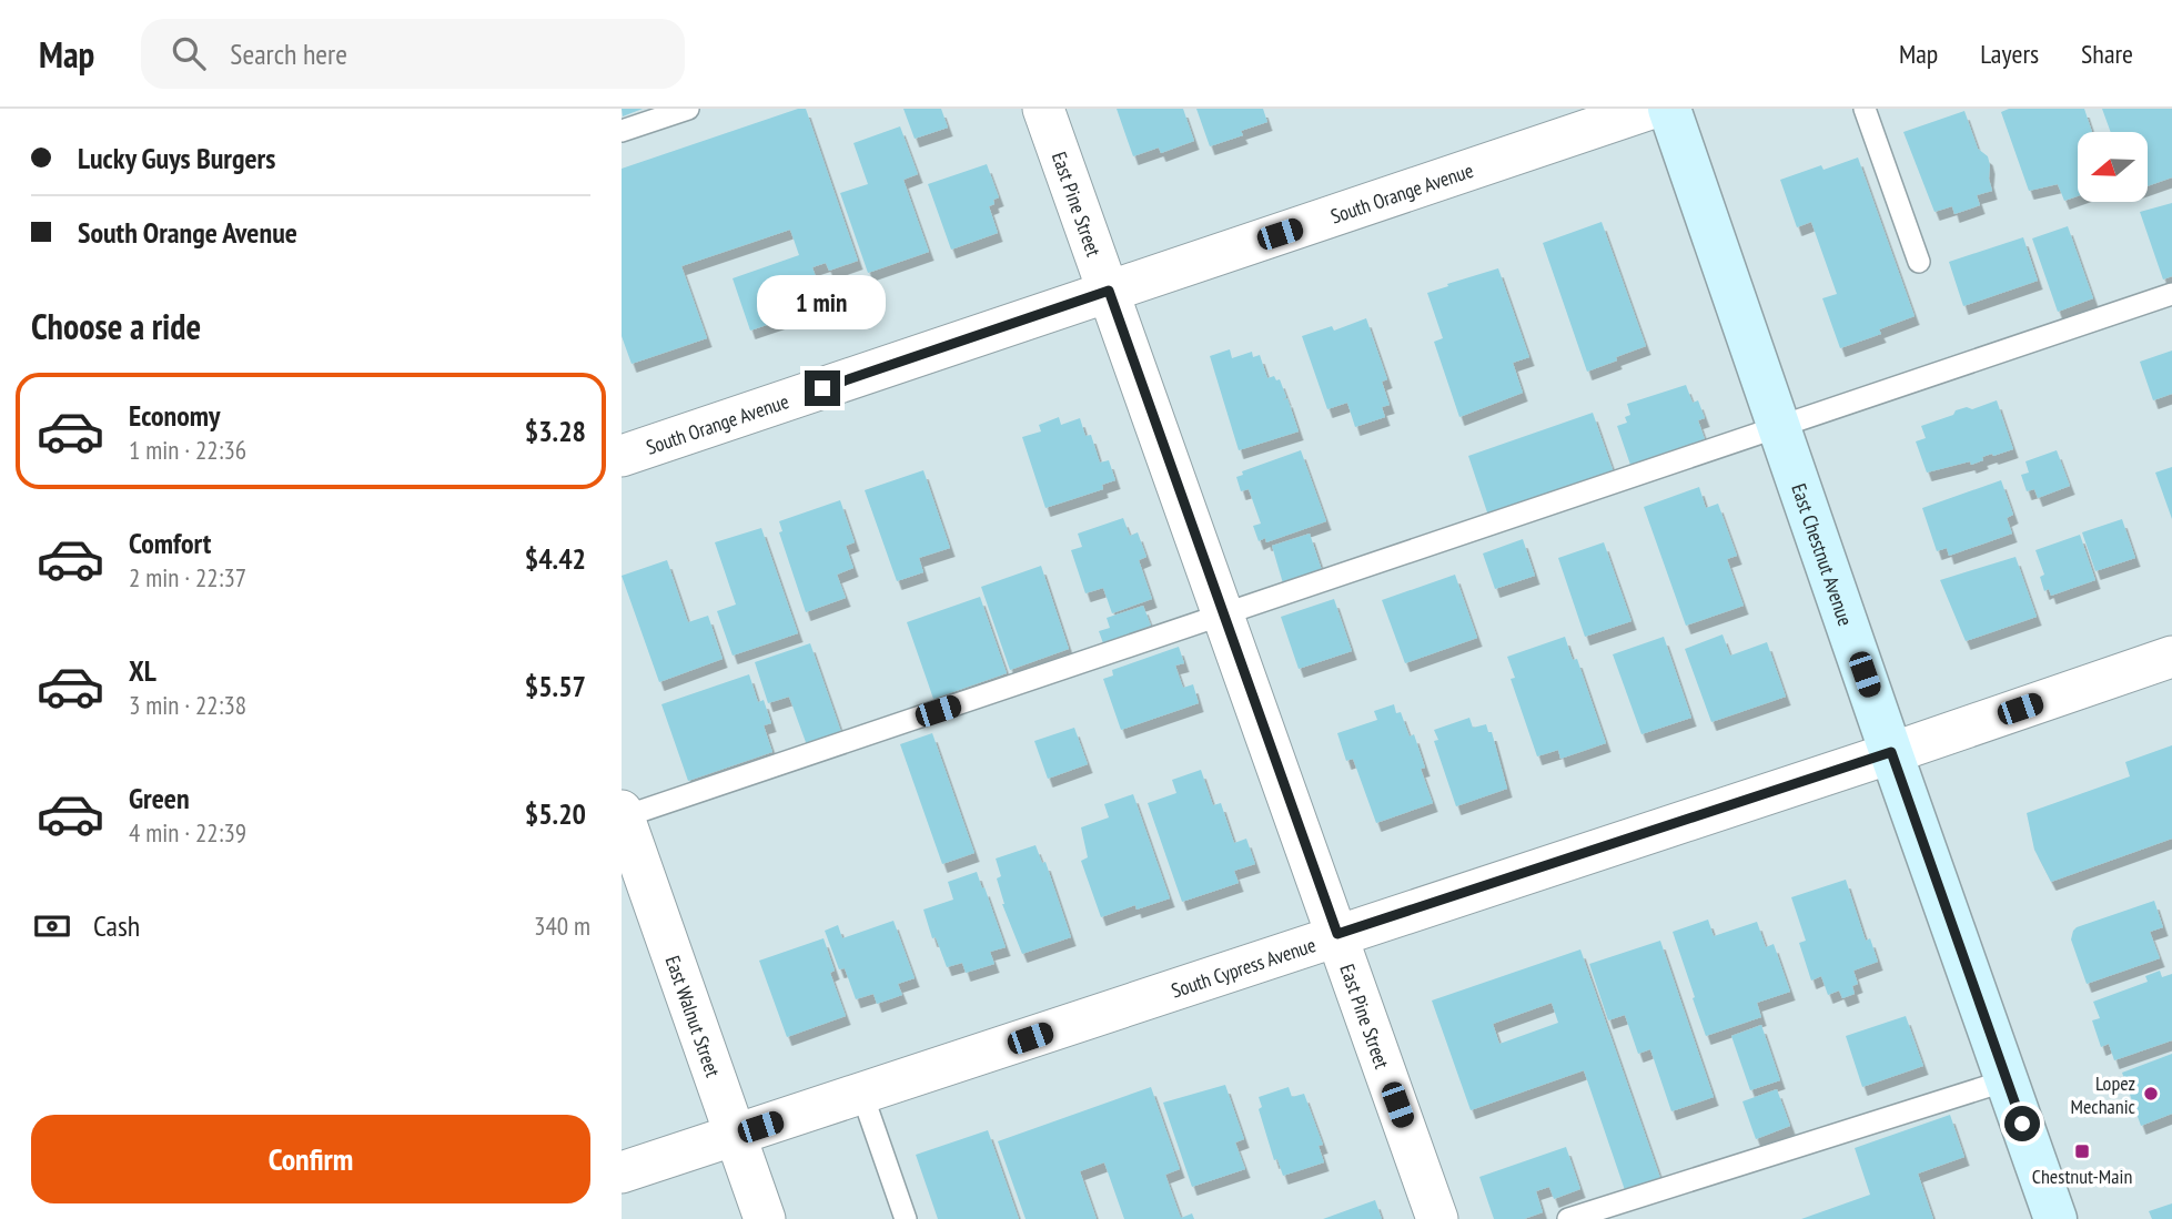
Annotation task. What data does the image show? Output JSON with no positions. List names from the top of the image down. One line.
{"streets":{"street":["South Orange Avenue","East Pine Street","East Chestnut Avenue","South Cypress Avenue","East Walnut Street"]},"crossings":[["South Orange Avenue","East Pine Street"],["East Pine Street","South Cypress Avenue"],["East Chestnut Avenue","South Cypress Avenue"],["South Cypress Avenue","East Walnut Street"]],"places":{"other":["Lopez Mechanic"],"transit":["Chestnut-Main"]},"north":"left","page":{"header":"Map","search":"Search here","nav":["Map","Layers","Share"],"banner":["Lucky Guys Burgers","South Orange Avenue"],"bubble":"1 min","heading":"Choose a ride","list":[{"name":"Economy","note":"1 min · 22:36","value":"$3.28"},{"name":"Comfort","note":"2 min · 22:37","value":"$4.42"},{"name":"XL","note":"3 min · 22:38","value":"$5.57"},{"name":"Green","note":"4 min · 22:39","value":"$5.20"}],"pay":["Cash","340 m"],"buttons":"Confirm"}}
